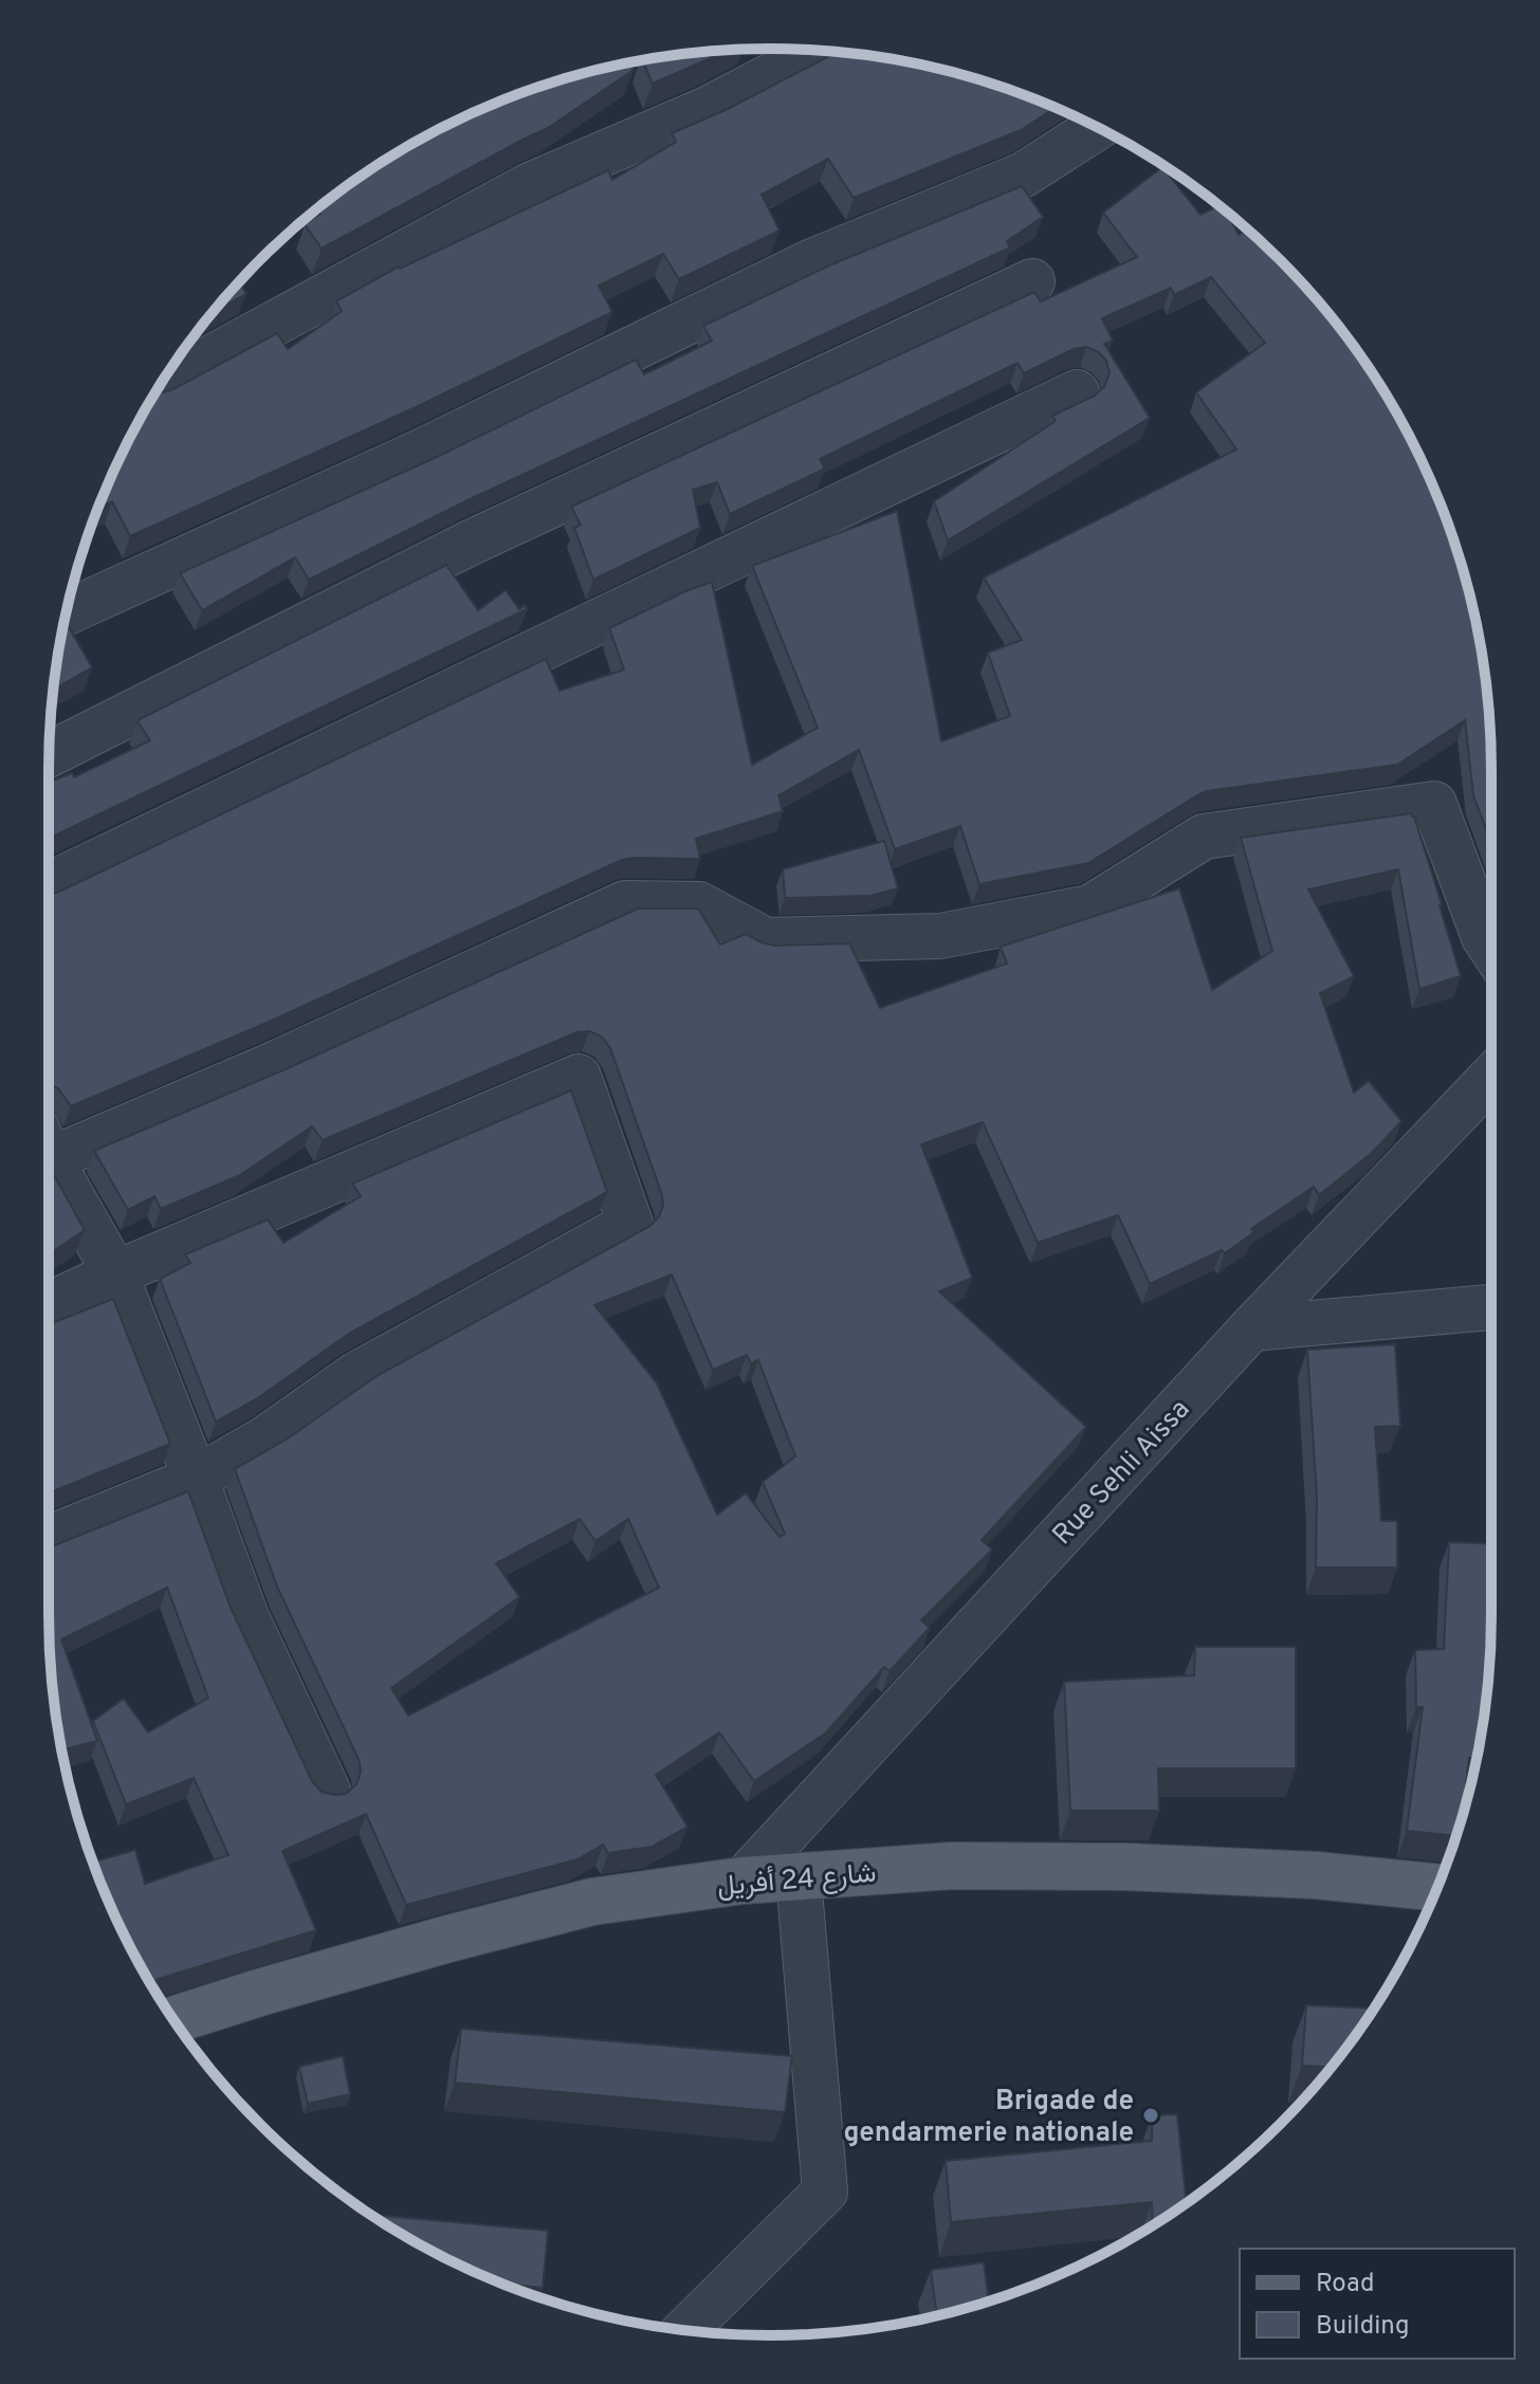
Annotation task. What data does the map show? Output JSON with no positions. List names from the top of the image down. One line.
{"streets":{"main road":["شارع 24 أفريل"],"street":["Rue Sehli Aissa"]},"crossings":[["Rue Sehli Aissa","شارع 24 أفريل"]],"places":["Brigade de gendarmerie nationale"],"legend":["Road","Building"]}
